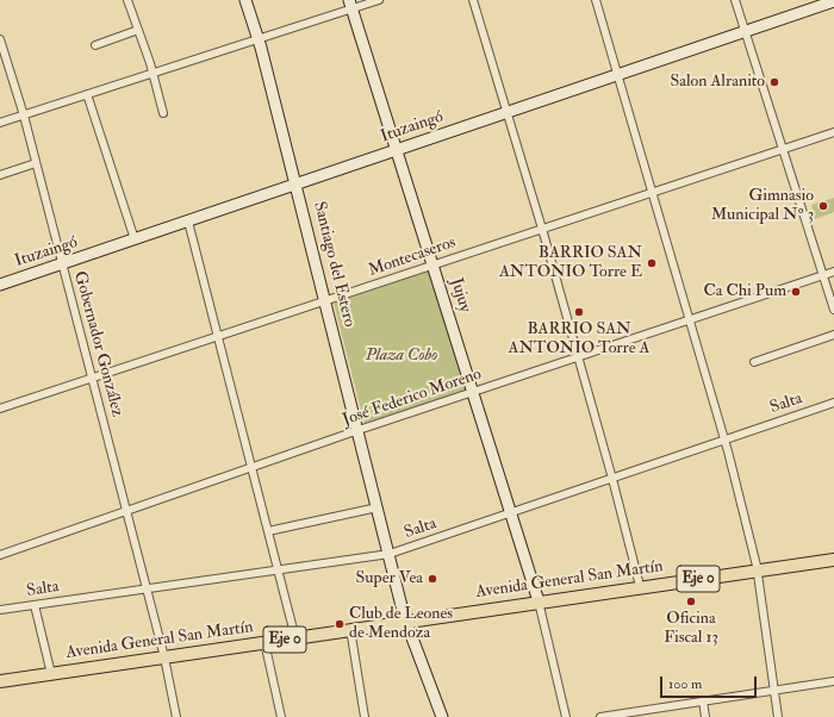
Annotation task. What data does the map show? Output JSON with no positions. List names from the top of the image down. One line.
{"streets":{"main road":["Eje 0","Avenida General San Martín"],"street":["Ituzaingó","Montecaseros","Santiago del Estero","Jujuy","Gobernador González","José Federico Moreno","Salta"]},"crossings":[["Ituzaingó","Santiago del Estero"],["Ituzaingó","Jujuy"],["Ituzaingó","Gobernador González"],["Montecaseros","Santiago del Estero"],["Montecaseros","Jujuy"],["Montecaseros","Gobernador González"],["Santiago del Estero","José Federico Moreno"],["Santiago del Estero","Salta"],["Santiago del Estero","Avenida General San Martín"],["Jujuy","José Federico Moreno"],["Jujuy","Salta"],["Jujuy","Avenida General San Martín"],["Gobernador González","José Federico Moreno"],["Gobernador González","Salta"],["Gobernador González","Avenida General San Martín"]],"parks":["Plaza Cobo"],"places":["Salon Alranito","Gimnasio Municipal Nº 3","BARRIO SAN ANTONIO Torre E","Ca Chi Pum","BARRIO SAN ANTONIO Torre A","Super Vea","Oficina Fiscal 13","Club de Leones de Mendoza"],"scale_bar":"100 m"}
